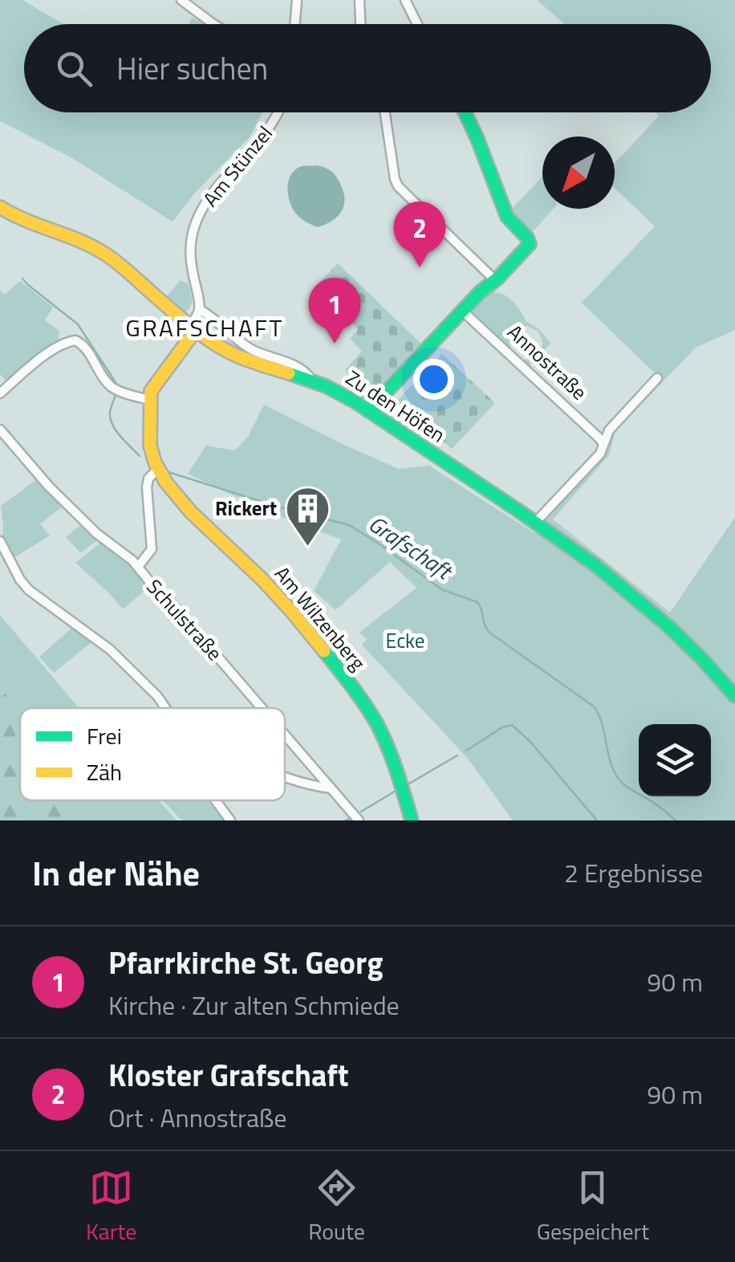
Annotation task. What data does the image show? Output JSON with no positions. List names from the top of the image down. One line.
{"streets":{"street":["Am Stünzel","Annostraße","Zu den Höfen","Am Wilzenberg","Schulstraße"]},"crossings":[["Am Wilzenberg","Schulstraße"]],"districts":["GRAFSCHAFT"],"water":["Grafschaft"],"parks":["Ecke"],"places":{"building":["Rickert"]},"legend":["Frei","Zäh"],"north":"bottom left","page":{"search":"Hier suchen","pins":["2","1"],"heading":["In der Nähe","2 Ergebnisse"],"list":[{"mark":"1","name":"Pfarrkirche St. Georg","note":"Kirche · Zur alten Schmiede","value":"90 m"},{"mark":"2","name":"Kloster Grafschaft","note":"Ort · Annostraße","value":"90 m"}],"nav":["Karte","Route","Gespeichert"]}}
